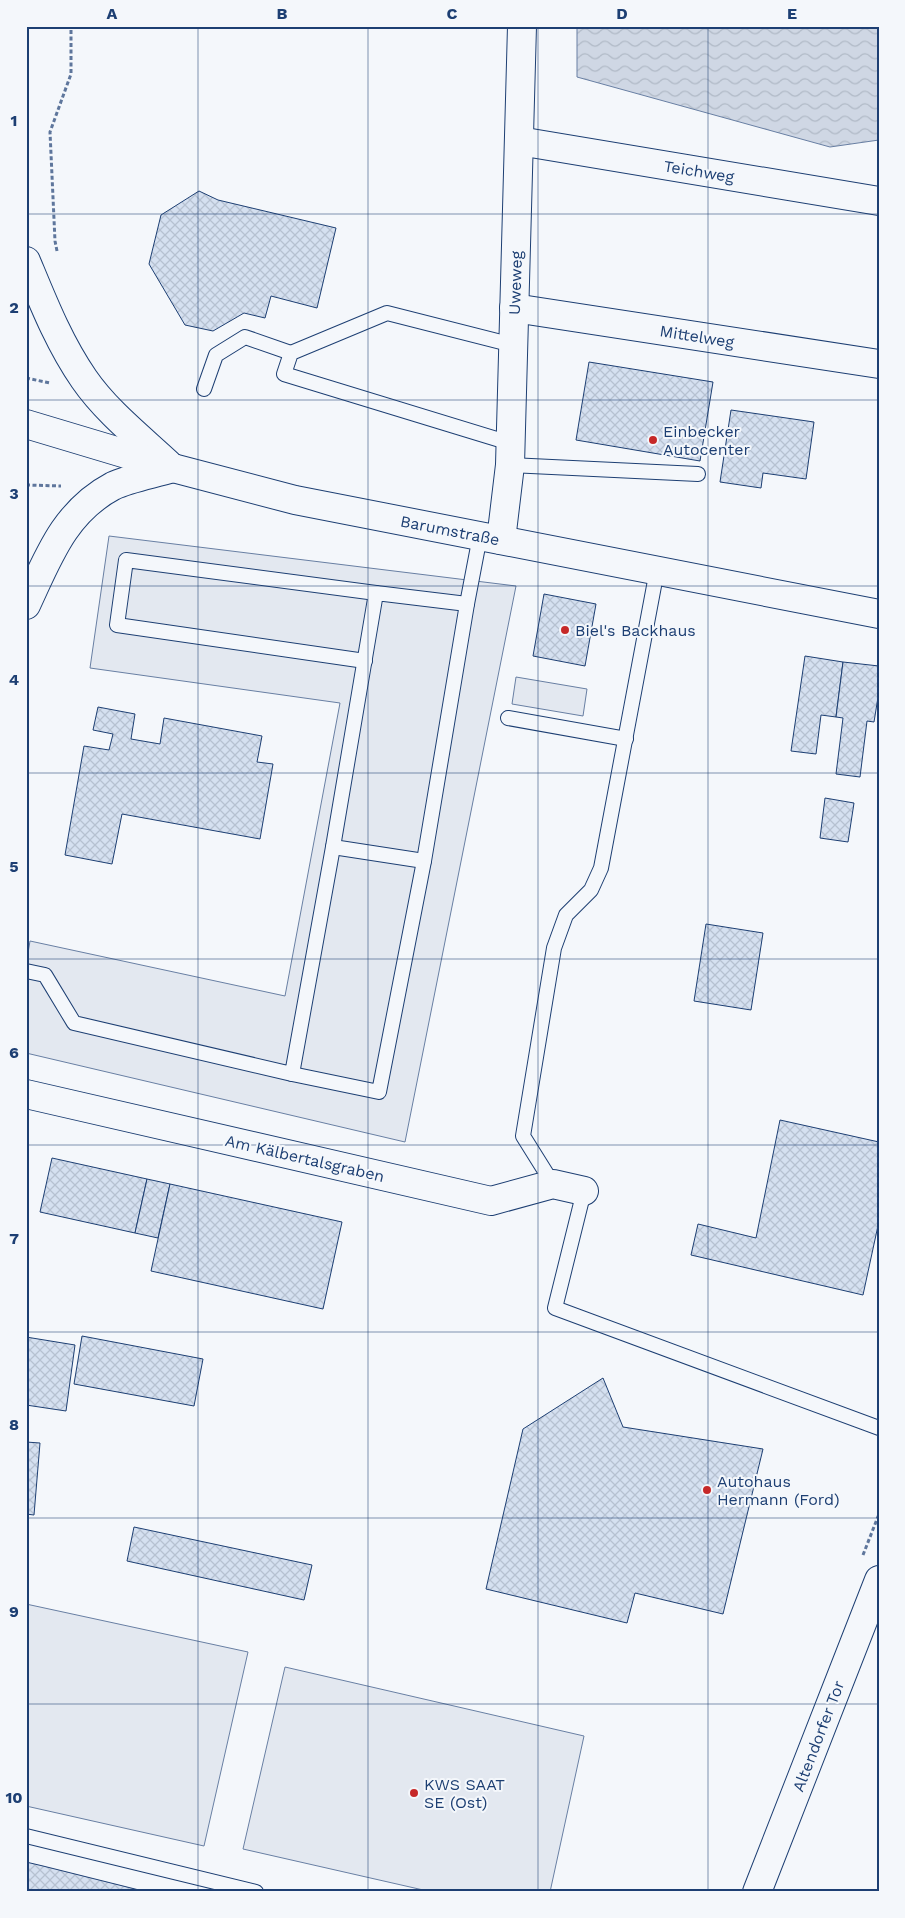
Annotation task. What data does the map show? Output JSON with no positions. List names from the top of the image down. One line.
{"streets":{"street":["Teichweg","Uweweg","Mittelweg","Barumstraße","Am Kälbertalsgraben","Altendorfer Tor"]},"crossings":[["Teichweg","Uweweg"],["Uweweg","Mittelweg"],["Uweweg","Barumstraße"]],"places":["Einbecker Autocenter","Biel's Backhaus","Autohaus Hermann (Ford)","KWS SAAT SE (Ost)"],"grid":{"columns":["A","B","C","D","E"],"rows":["1","2","3","4","5","6","7","8","9","10"]}}
